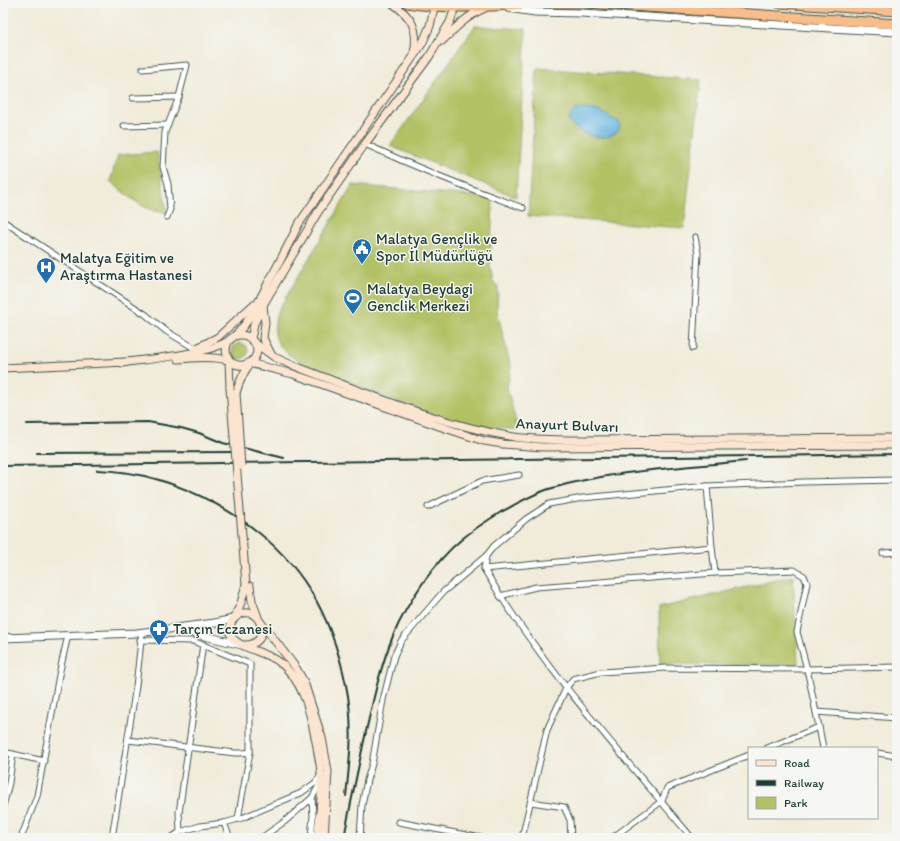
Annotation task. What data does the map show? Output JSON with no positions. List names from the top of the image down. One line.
{"streets":{"main road":["Anayurt Bulvarı"]},"places":{"public building":["Malatya Gençlik ve Spor İl Müdürlüğü"],"hospital":["Malatya Eğitim ve Araştırma Hastanesi"],"sports":["Malatya Beydagi Genclik Merkezi"],"pharmacy":["Tarçın Eczanesi"]},"legend":["Road","Railway","Park"]}
